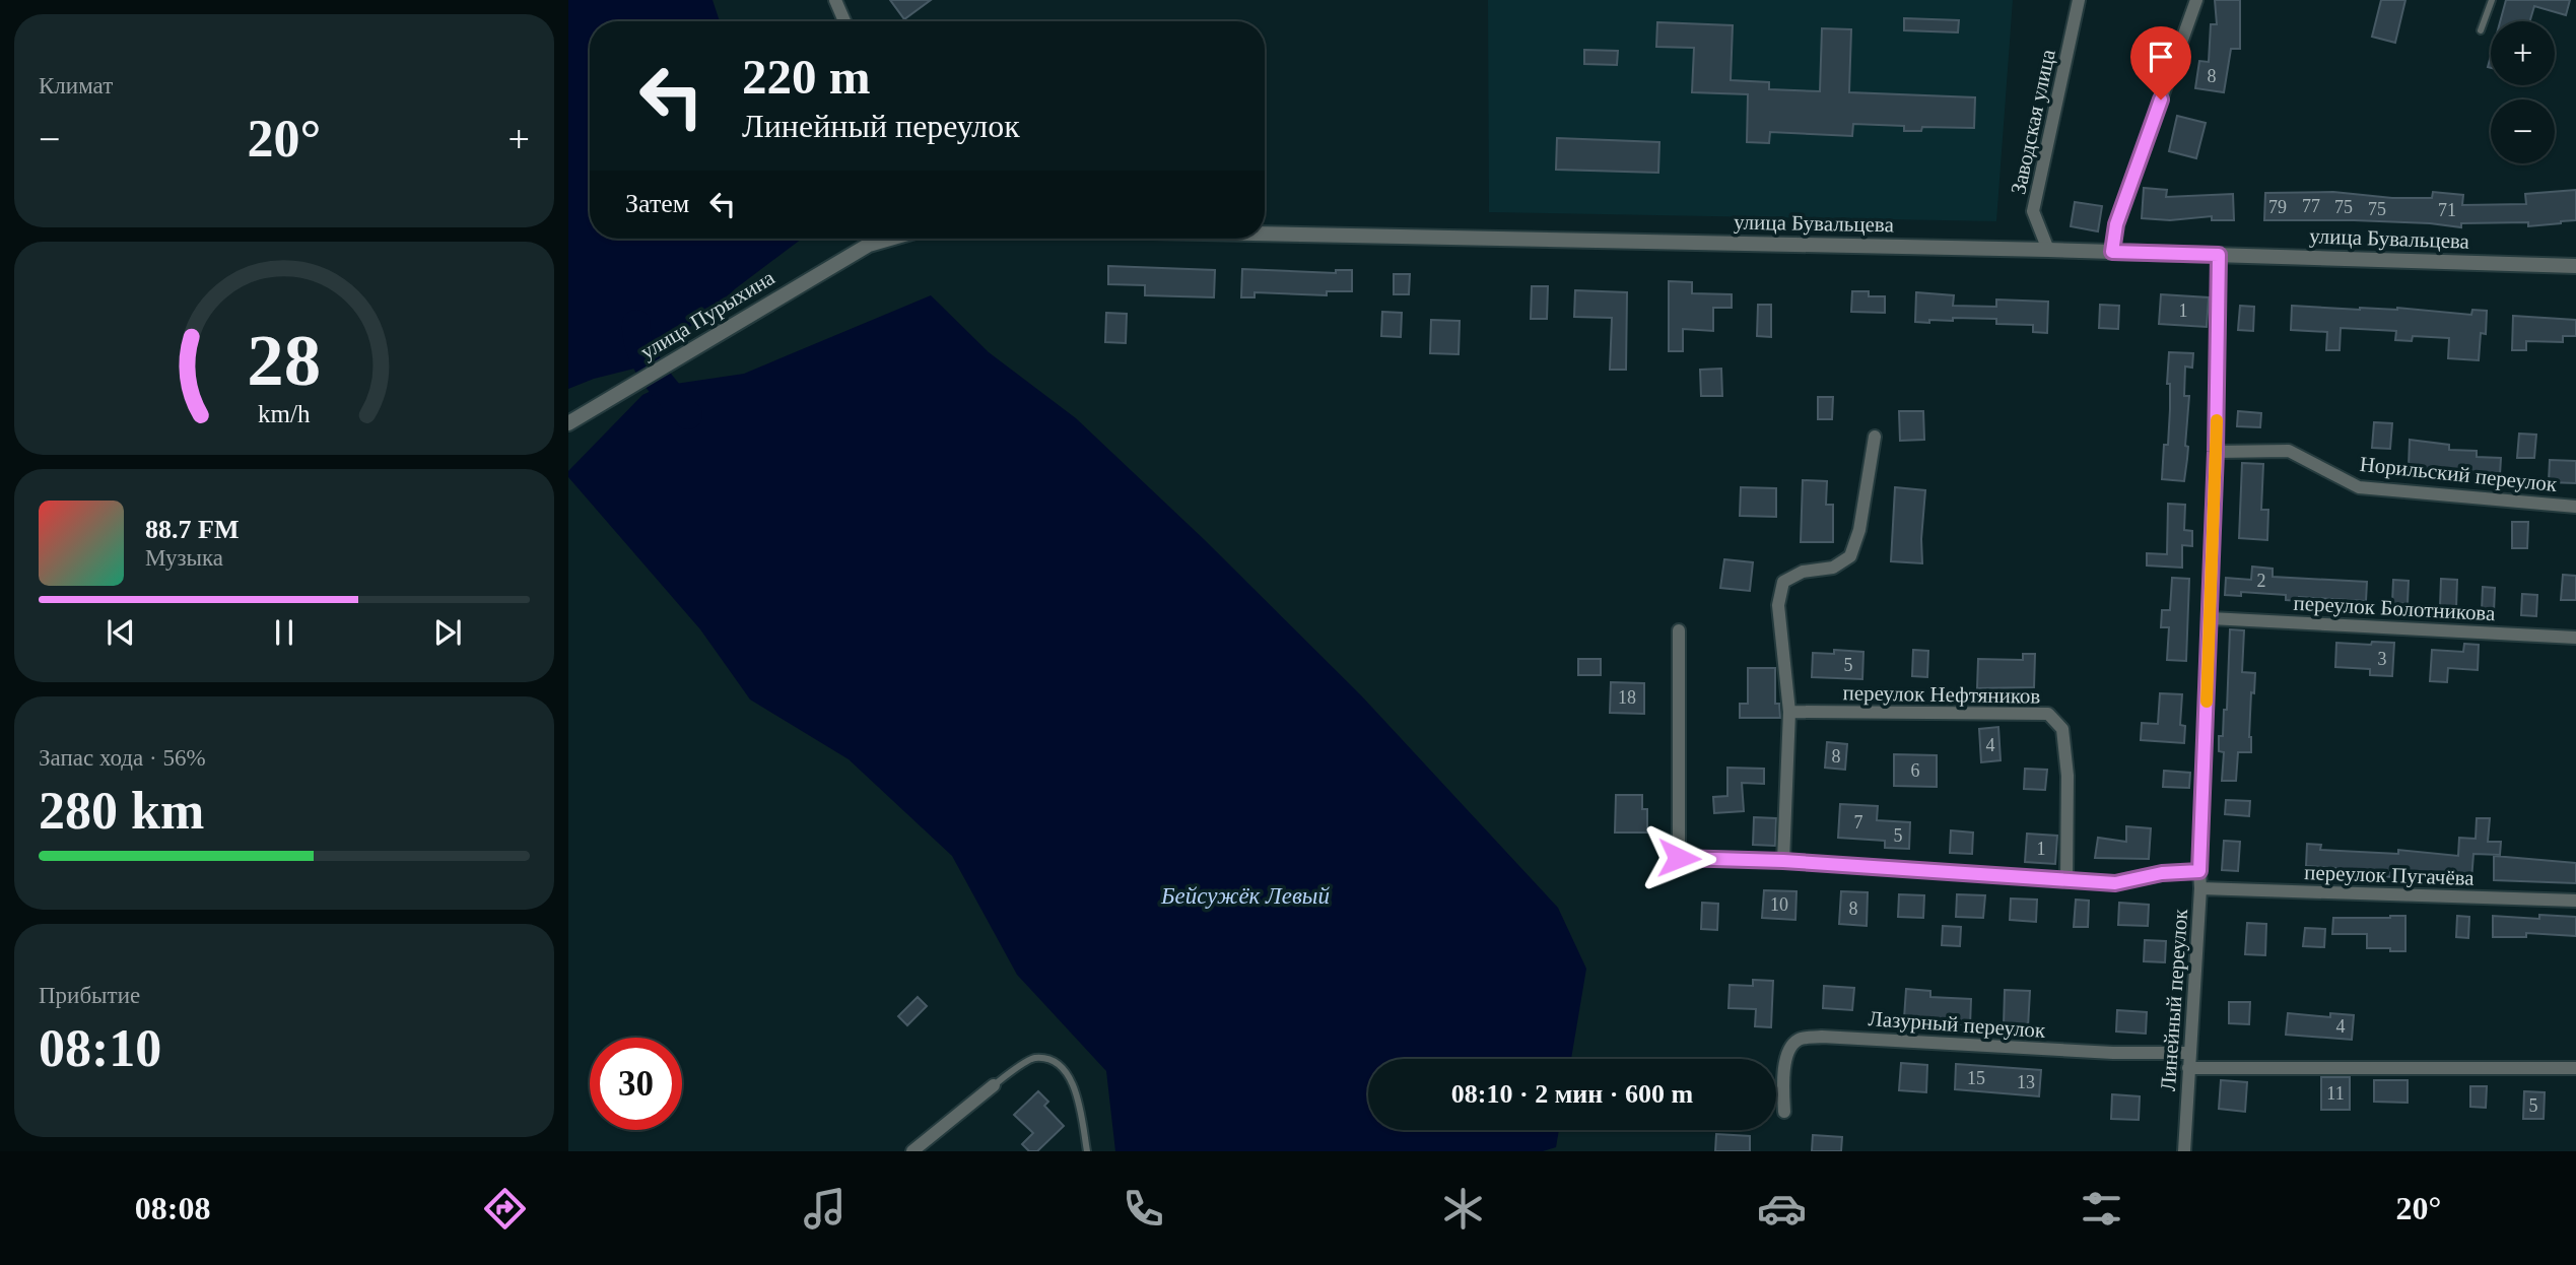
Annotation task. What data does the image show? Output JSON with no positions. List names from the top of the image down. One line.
{"streets":{"street":["Заводская улица","улица Бувальцева","улица Пурыхина","Норильский переулок","переулок Болотникова","переулок Нефтяников","переулок Пугачёва","Линейный переулок","Лазурный переулок"]},"crossings":[["Заводская улица","улица Бувальцева"],["улица Бувальцева","Линейный переулок"],["Норильский переулок","Линейный переулок"],["переулок Болотникова","Линейный переулок"],["переулок Пугачёва","Линейный переулок"],["Линейный переулок","Лазурный переулок"]],"water":["Бейсужёк Левый"],"house_numbers":["8","77","79","75","75","71","1","2","3","5","18","4","8","6","7","5","1","10","8","4","15","13","11","5"],"page":{"tile":["Климат",["Запас хода · 56%","280 km"],["Прибытие","08:10"]],"map_buttons":["+","−"],"turn":["220 m","Линейный переулок"],"heat":["−","20°","+"],"then":"Затем","song":["88.7 FM","Музыка"],"limit":"30","trip":"08:10 · 2 мин · 600 m","tabs":["08:08","20°"],"gauge":["28","km/h"]}}
